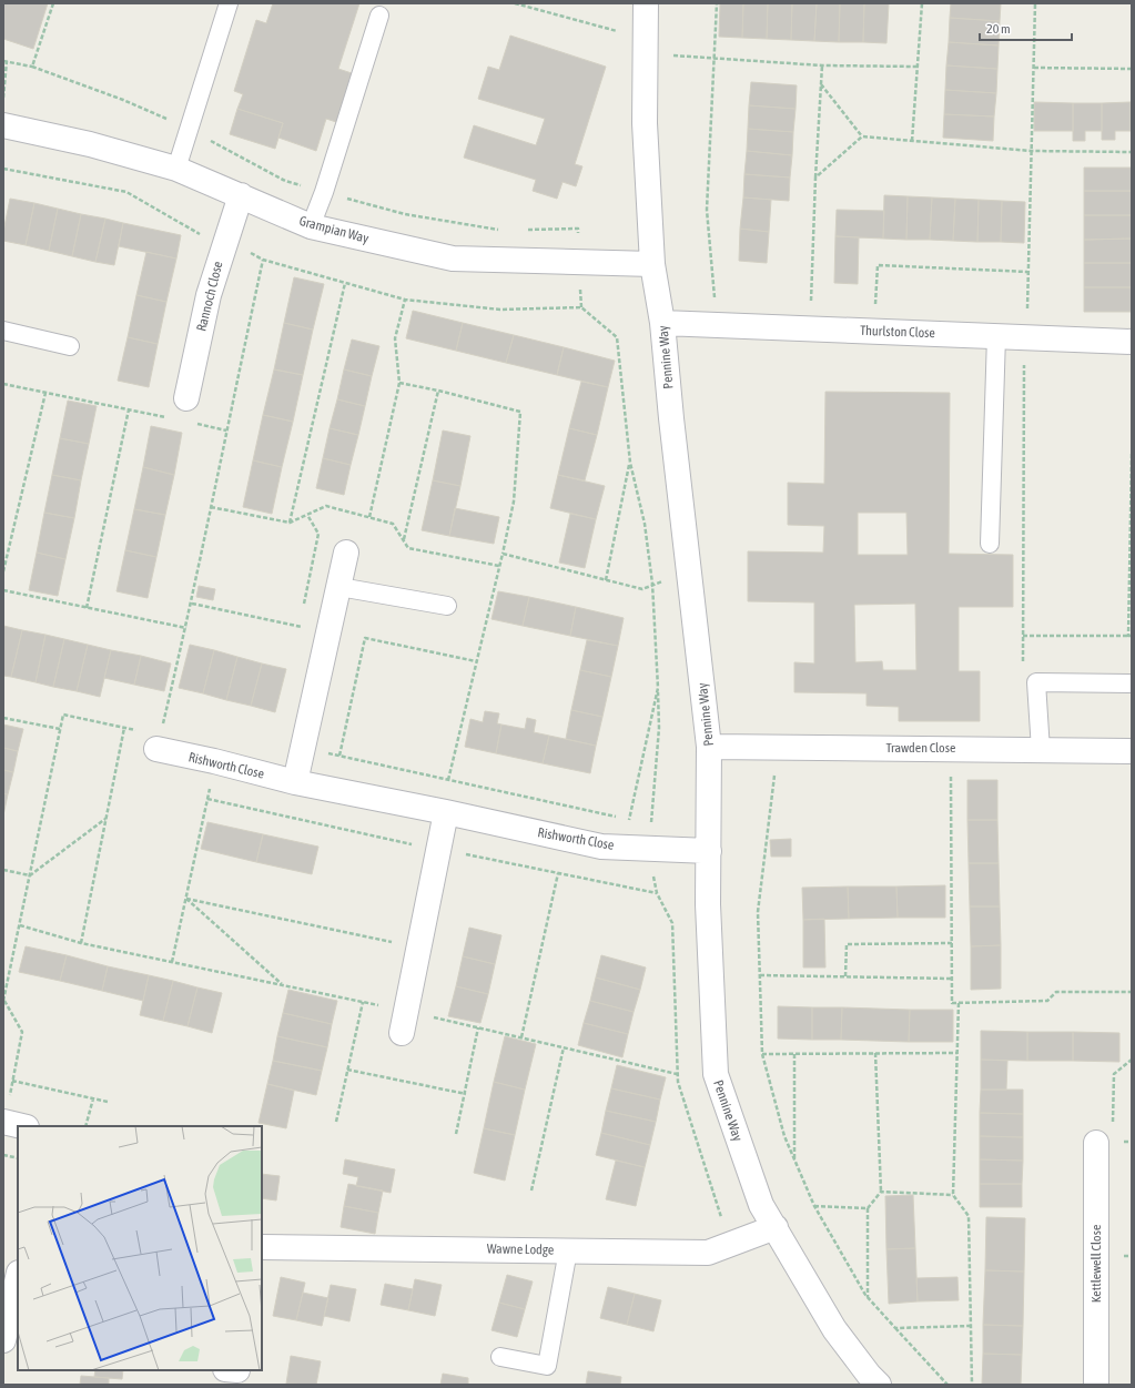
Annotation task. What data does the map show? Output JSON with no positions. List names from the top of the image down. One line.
{"streets":{"street":["Grampian Way","Rannoch Close","Thurlston Close","Pennine Way","Trawden Close","Rishworth Close","Wawne Lodge","Kettlewell Close"]},"crossings":[["Grampian Way","Rannoch Close"],["Grampian Way","Pennine Way"],["Thurlston Close","Pennine Way"],["Pennine Way","Trawden Close"],["Pennine Way","Rishworth Close"],["Pennine Way","Wawne Lodge"]],"scale_bar":"20 m"}
